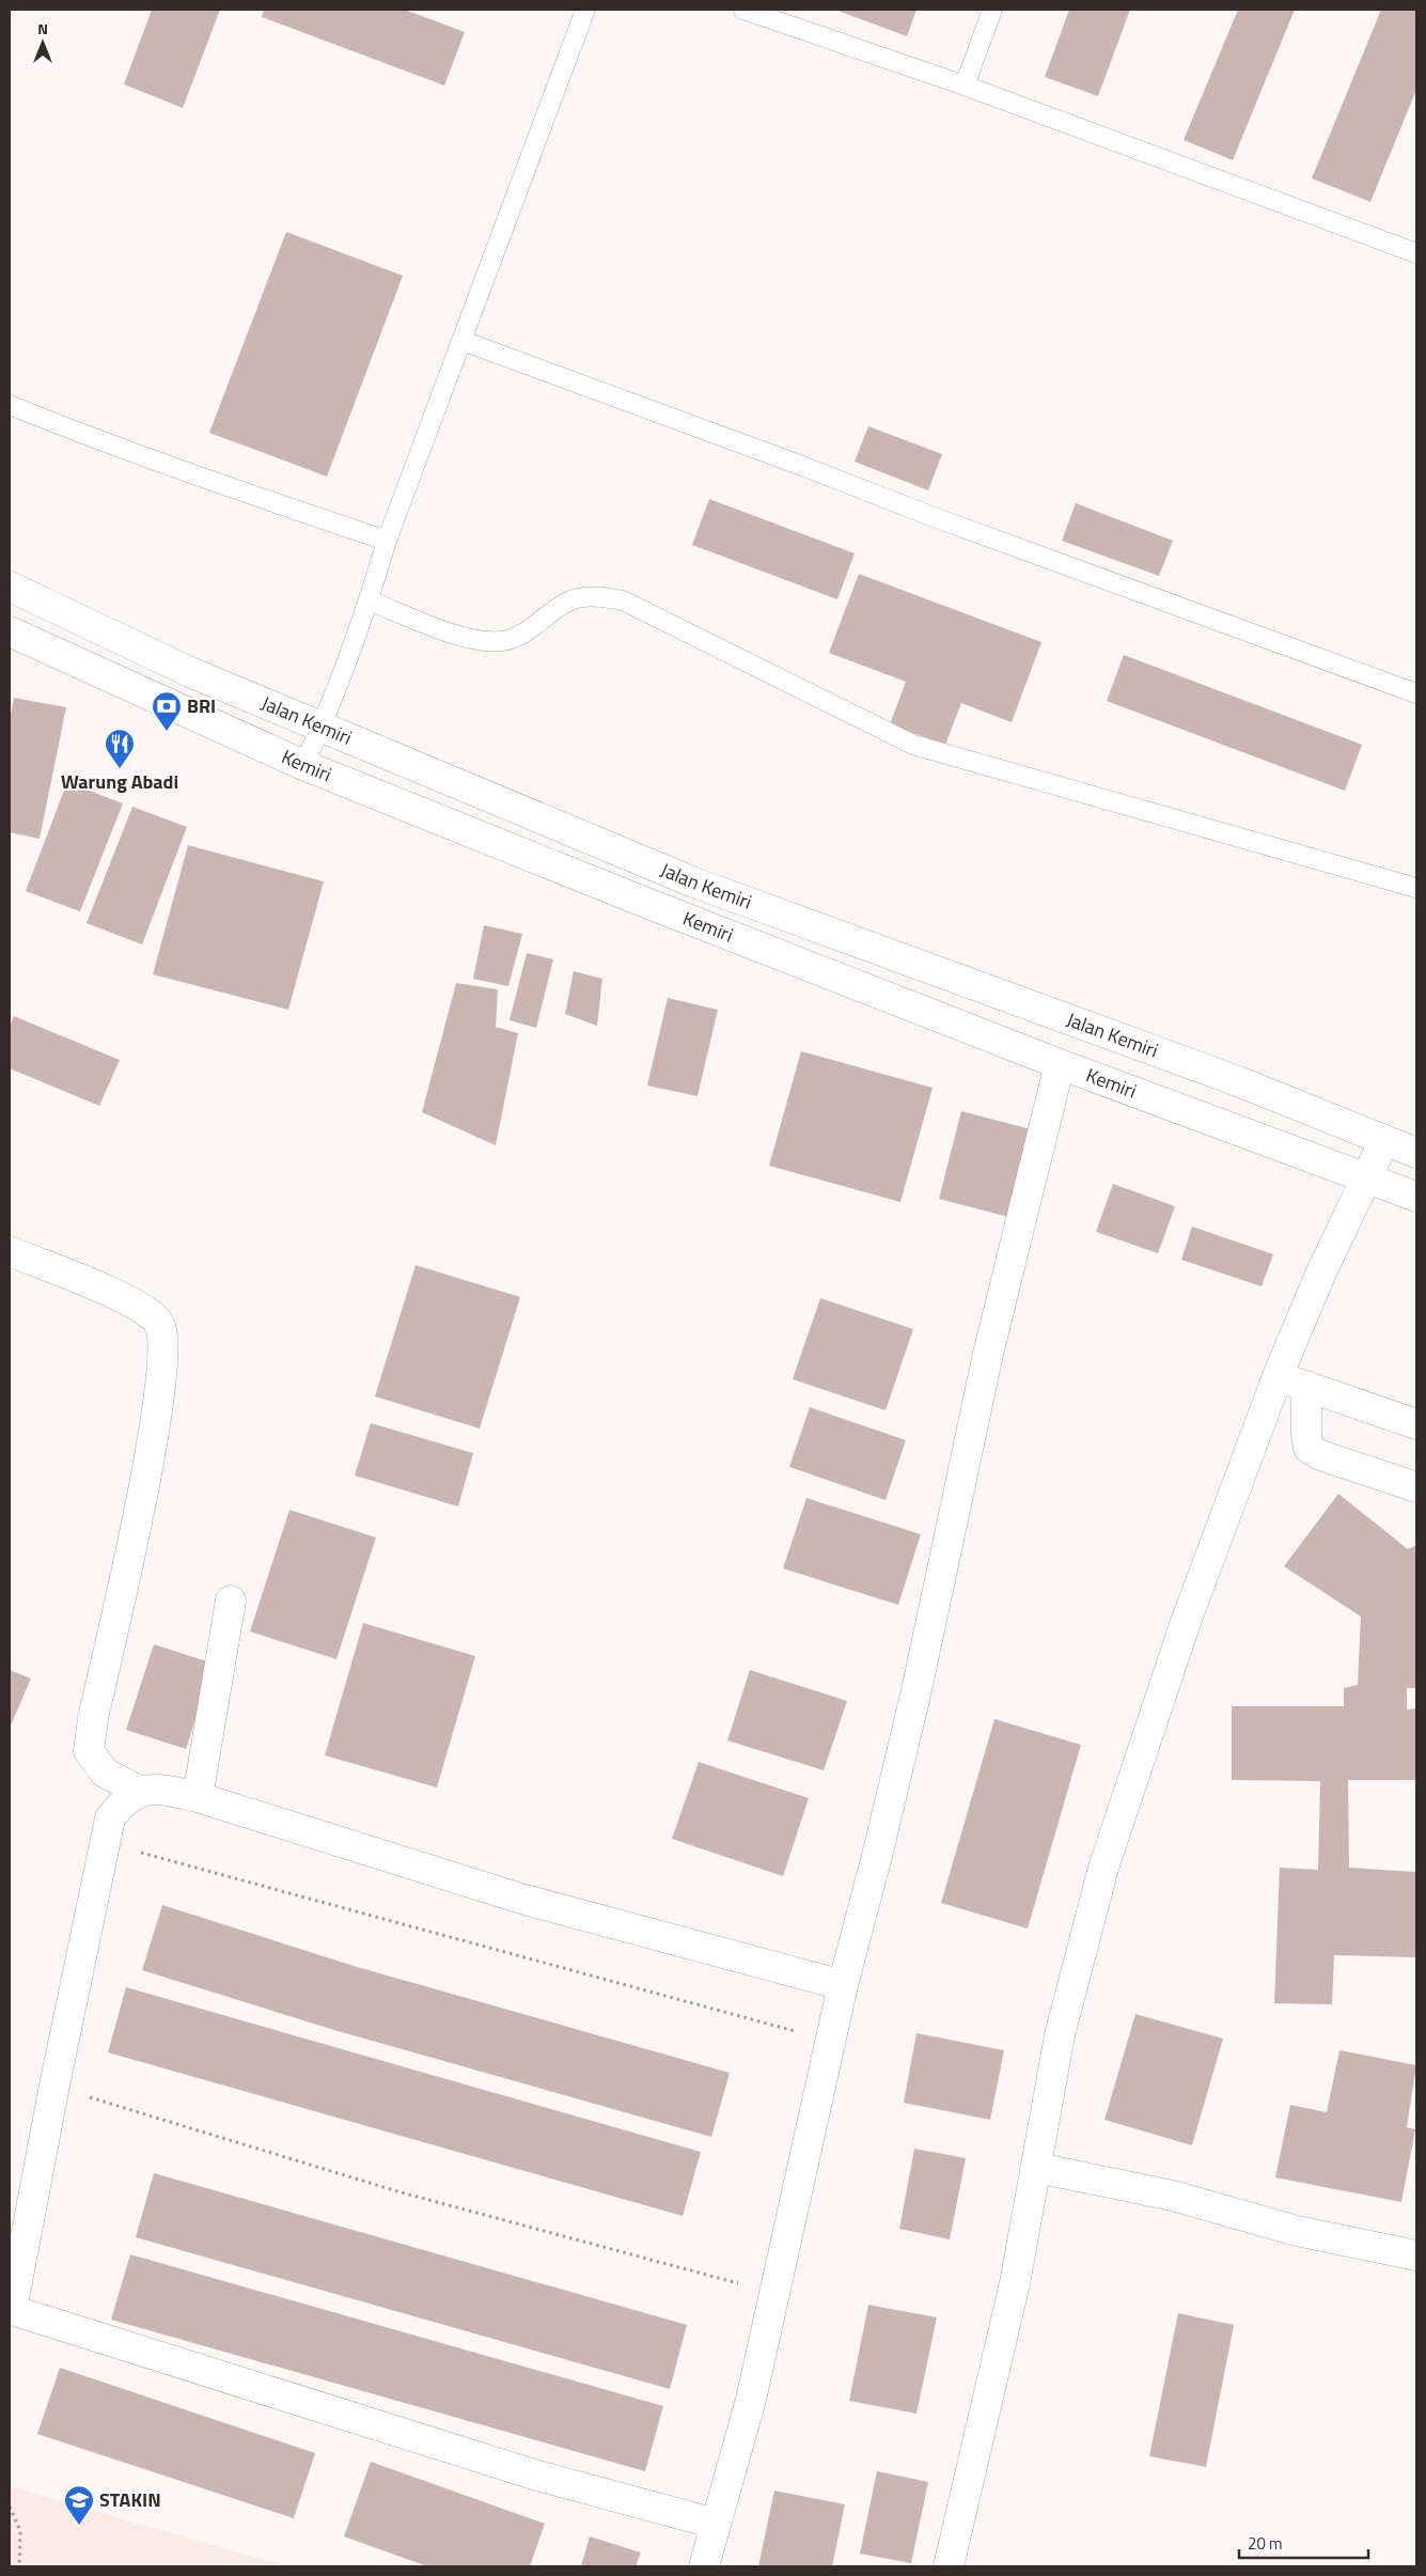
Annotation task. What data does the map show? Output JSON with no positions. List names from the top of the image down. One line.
{"streets":{"main road":["Jalan Kemiri","Kemiri"]},"places":{"bank":["BRI"],"restaurant":["Warung Abadi"],"school or university":["STAKIN"]},"scale_bar":"20 m","north":"top"}
